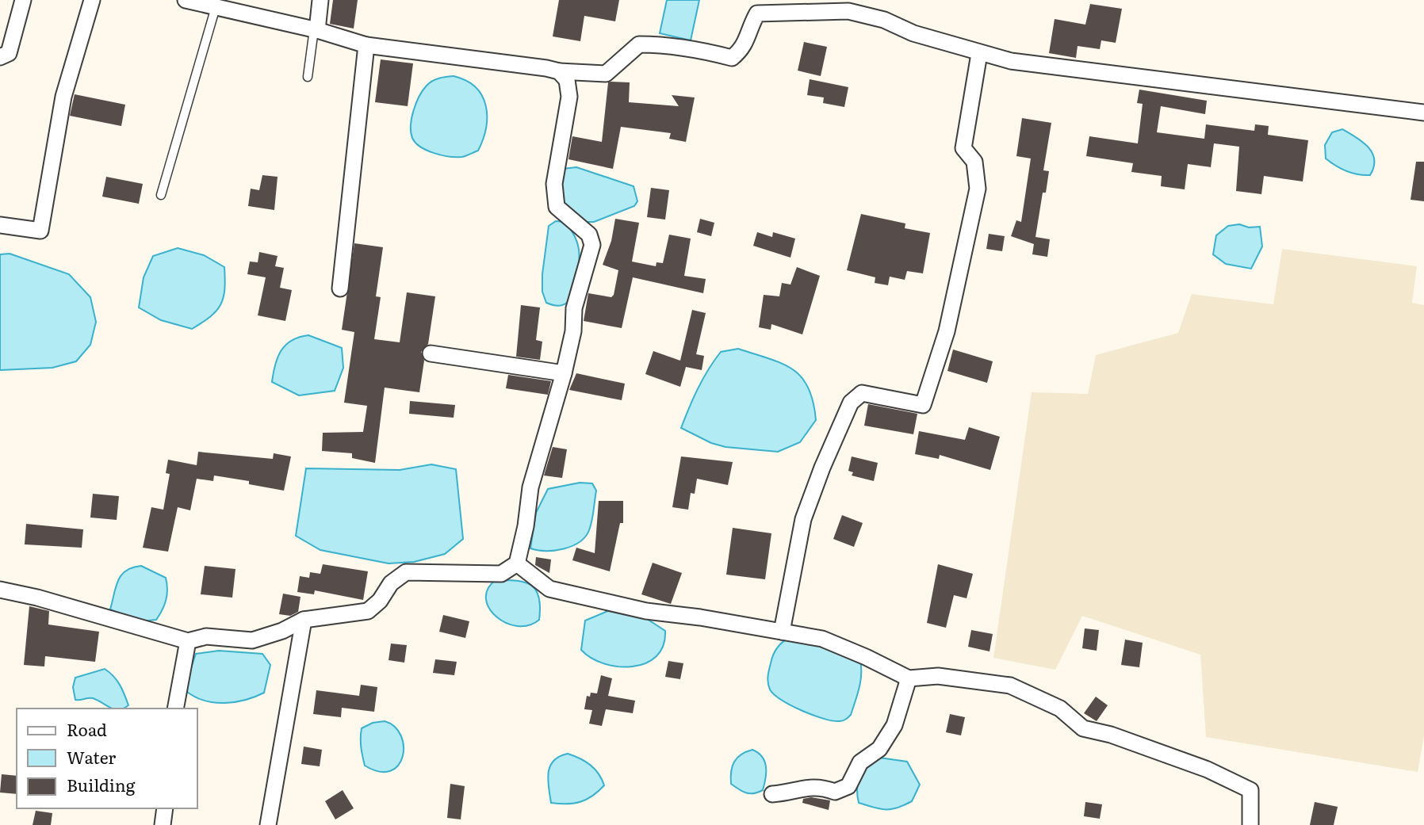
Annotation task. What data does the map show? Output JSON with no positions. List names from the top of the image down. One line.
{"legend":["Road","Water","Building"]}
